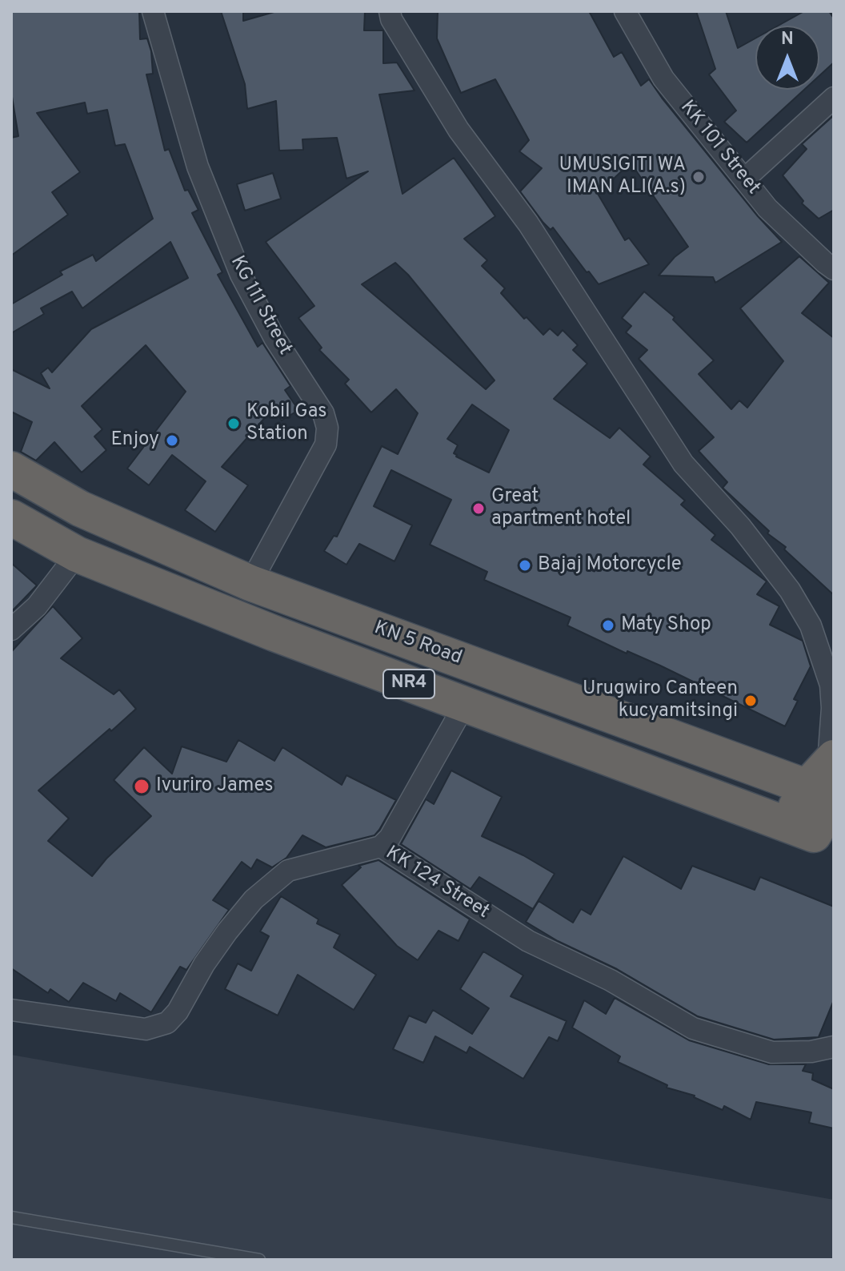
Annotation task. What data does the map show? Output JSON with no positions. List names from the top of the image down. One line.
{"streets":{"highway":["KN 5 Road","NR4"],"street":["KK 101 Street","KG 111 Street","KK 124 Street"]},"crossings":[["KG 111 Street","KN 5 Road"]],"places":["UMUSIGITI WA IMAN ALI(A.s)","Kobil Gas Station","Enjoy","Great apartment hotel","Bajaj Motorcycle","Maty Shop","Urugwiro Canteen kucyamitsingi","Ivuriro James"],"north":"top"}
